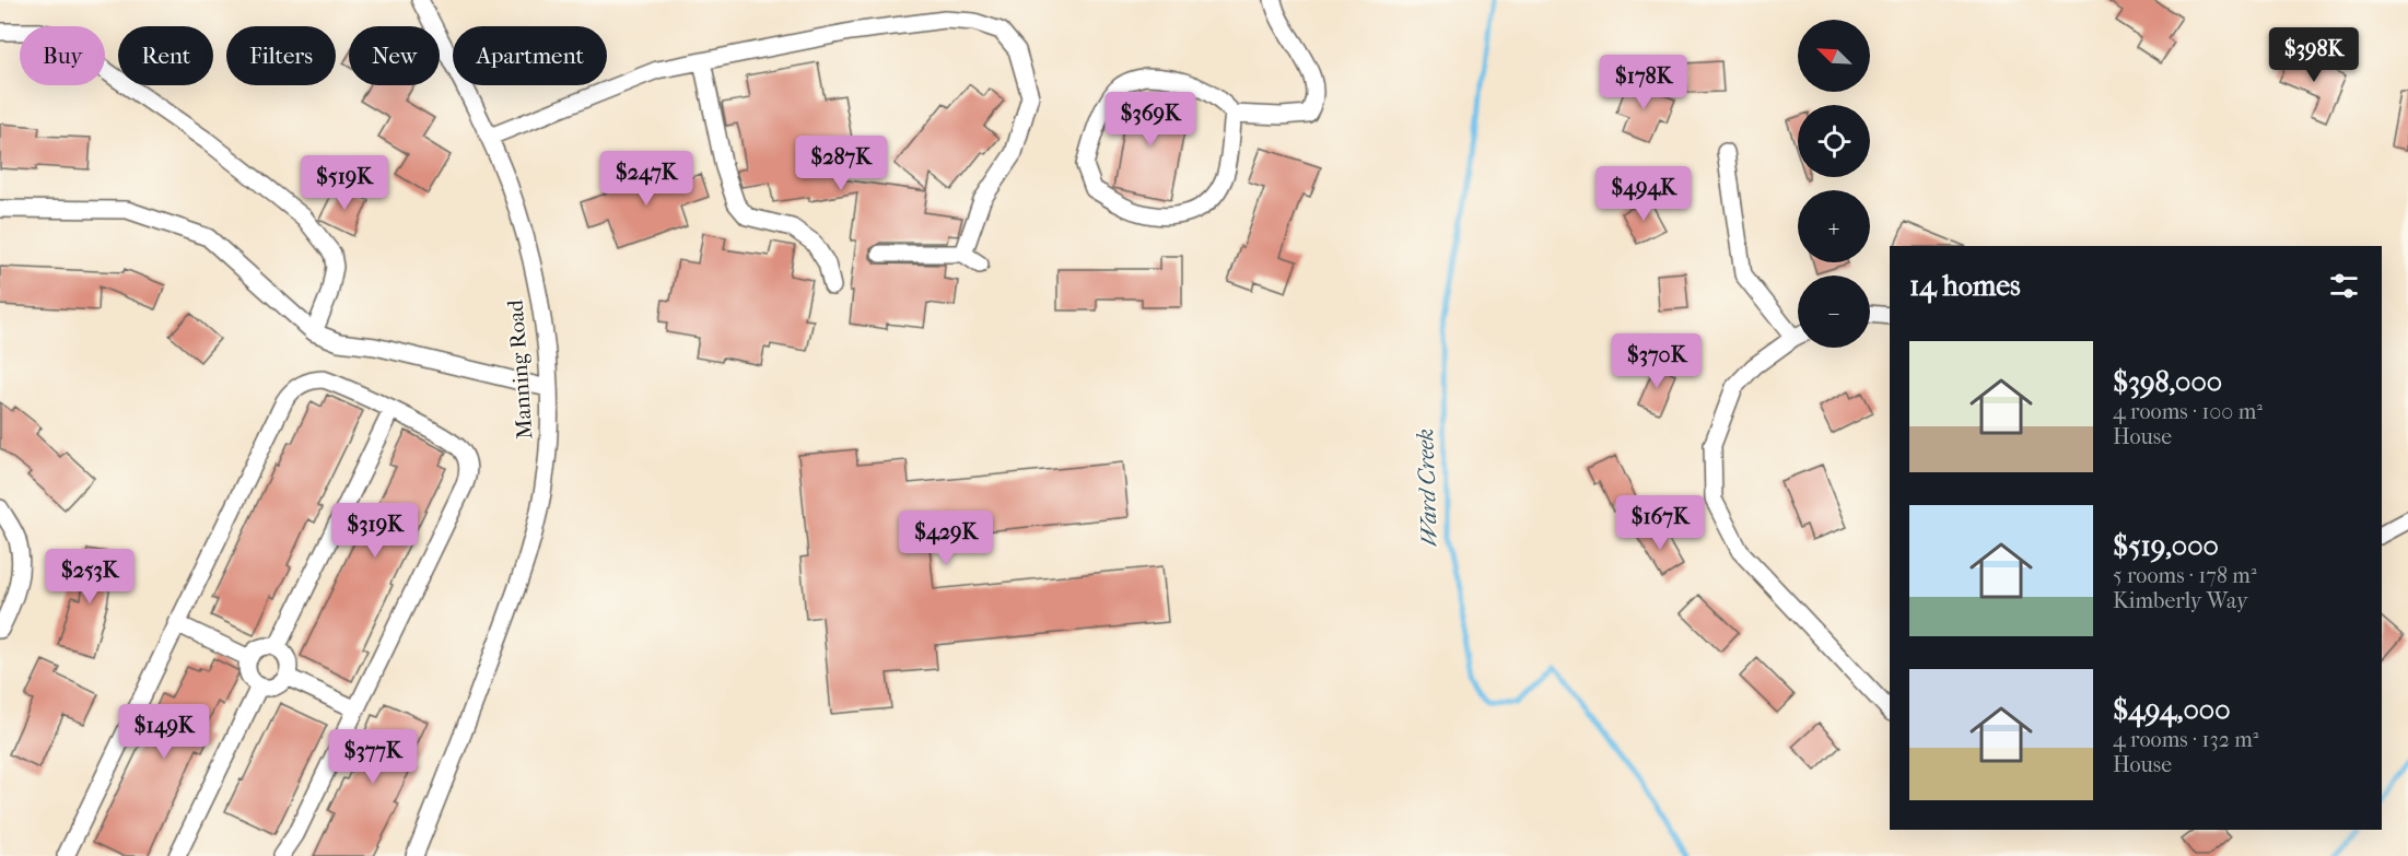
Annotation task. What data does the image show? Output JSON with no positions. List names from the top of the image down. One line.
{"streets":{"street":["Manning Road"]},"water":["Ward Creek"],"north":"top left","page":{"map_buttons":["+","−"],"chip":["Buy","Rent","Filters","New","Apartment"],"price":["$398K","$178K","$369K","$287K","$247K","$519K","$494K","$370K","$167K","$319K","$429K","$253K","$149K","$377K"],"heading":"14 homes","list":[{"name":"$398,000","note":"4 rooms · 100 m² · House"},{"name":"$519,000","note":"5 rooms · 178 m² · Kimberly Way"},{"name":"$494,000","note":"4 rooms · 132 m² · House"}]}}
